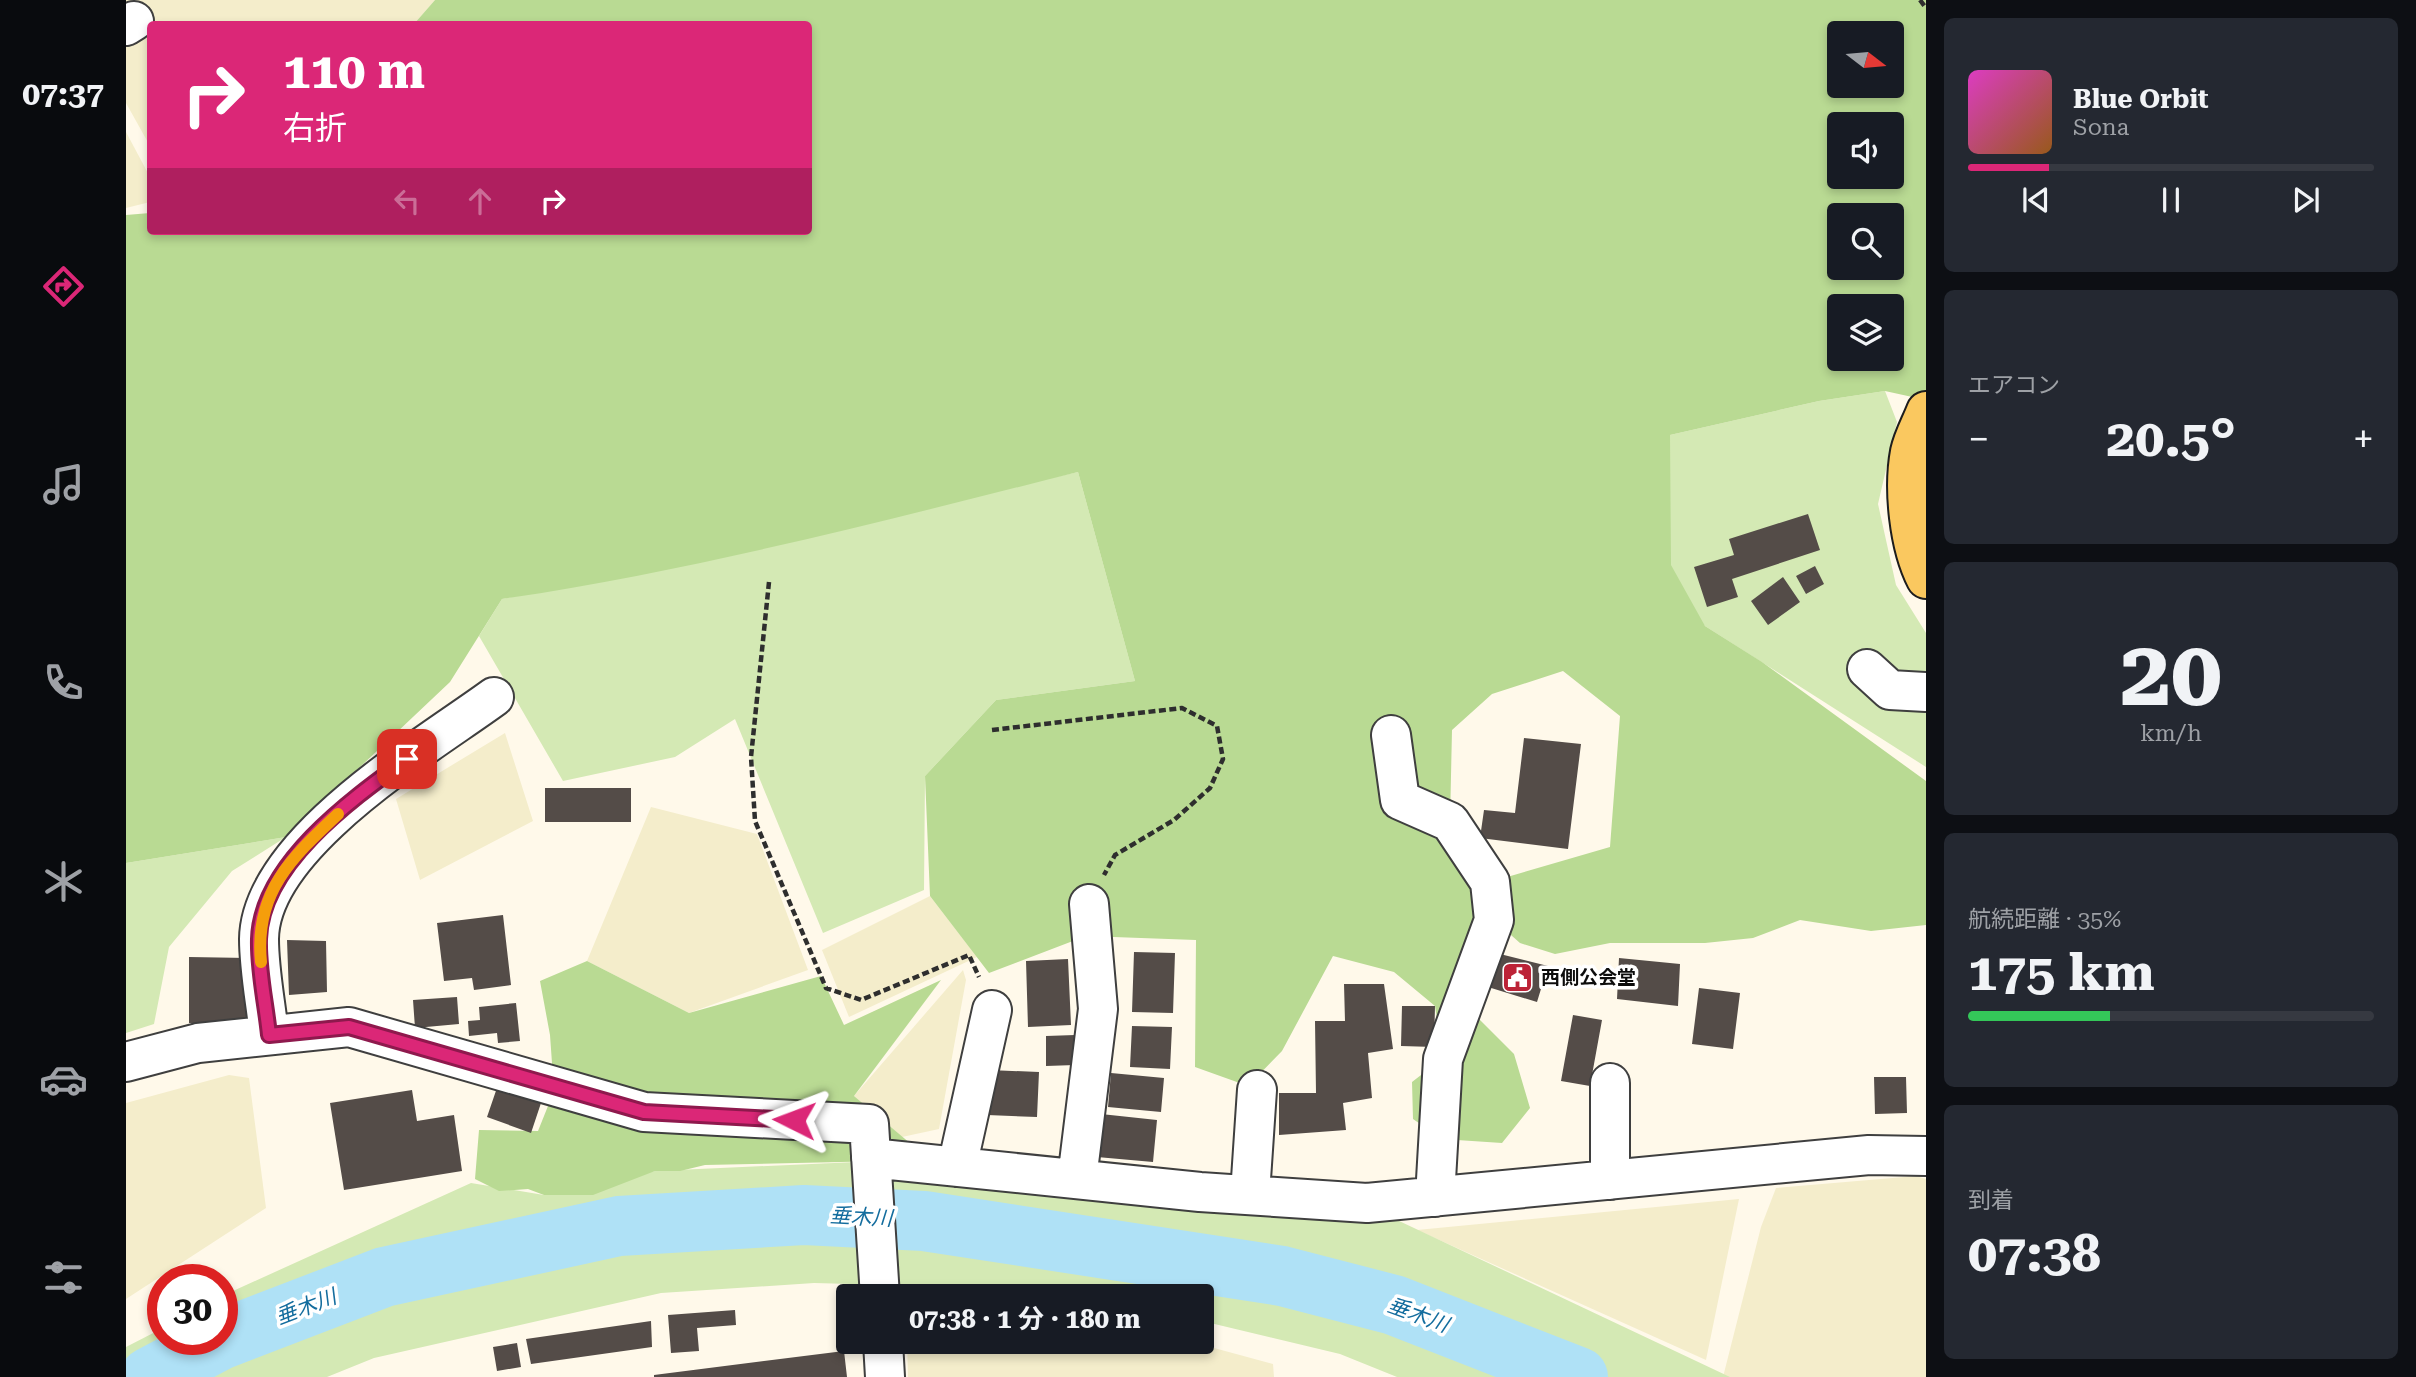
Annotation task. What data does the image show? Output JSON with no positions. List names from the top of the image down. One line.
{"water":["垂木川"],"places":{"public building":["西側公会堂"]},"north":"right","page":{"tabs":"07:37","turn":["110 m","右折"],"song":["Blue Orbit","Sona"],"tile":["エアコン",["20","km/h"],["航続距離 · 35%","175 km"],["到着","07:38"]],"heat":["−","20.5°","+"],"limit":"30","trip":"07:38 · 1 分 · 180 m"}}
